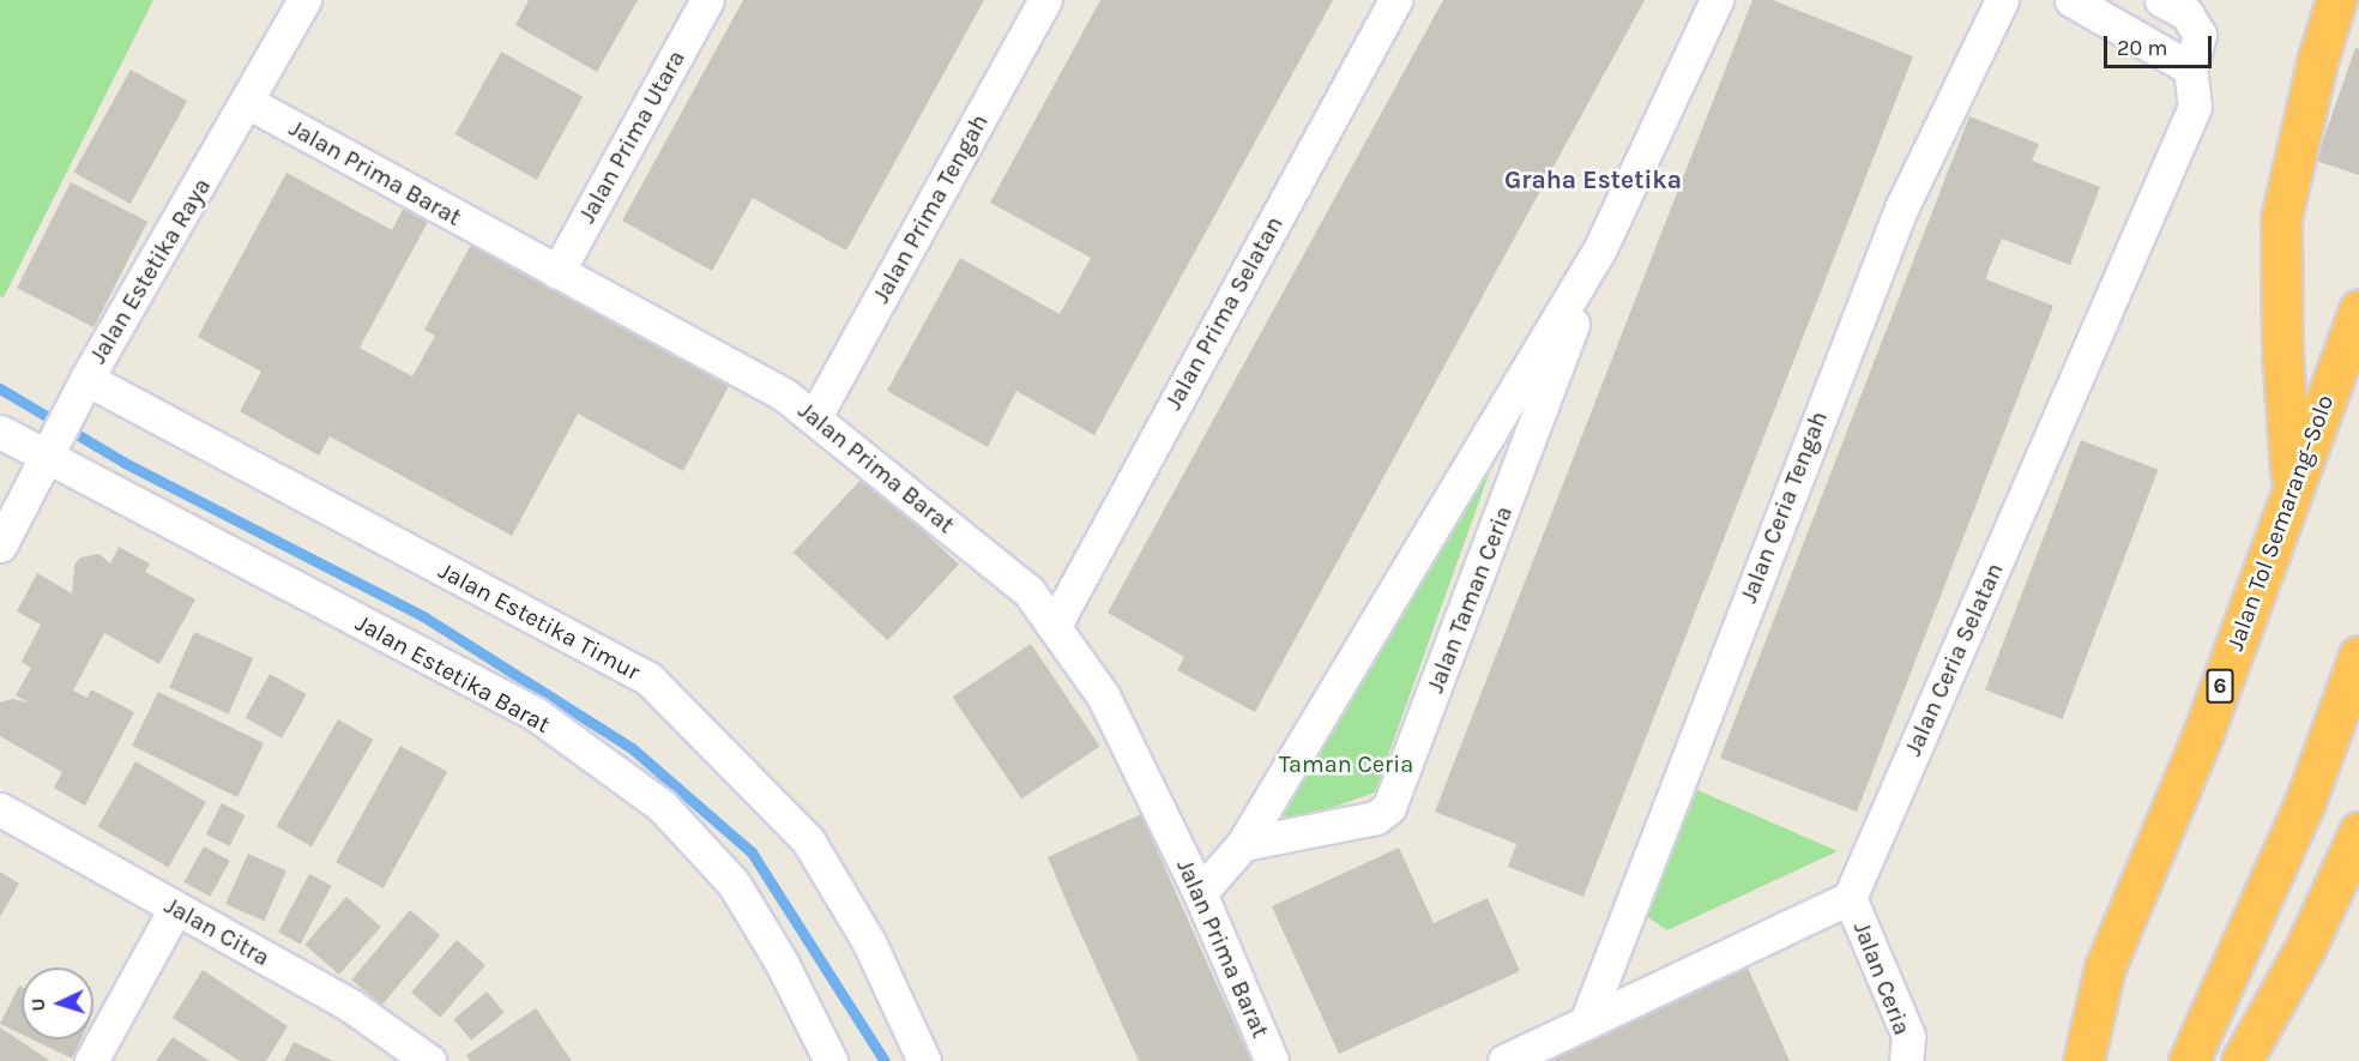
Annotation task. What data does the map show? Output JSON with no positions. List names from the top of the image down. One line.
{"streets":{"highway":["Jalan Tol Semarang–Solo","6"],"street":["Jalan Prima Utara","Jalan Prima Barat","Jalan Prima Tengah","Jalan Estetika Raya","Jalan Prima Selatan","Jalan Ceria Tengah","Jalan Taman Ceria","Jalan Estetika Timur","Jalan Ceria Selatan","Jalan Estetika Barat","Jalan Citra","Jalan Ceria"]},"crossings":[["Jalan Prima Utara","Jalan Prima Barat"],["Jalan Prima Barat","Jalan Prima Tengah"],["Jalan Prima Barat","Jalan Estetika Raya"],["Jalan Prima Barat","Jalan Prima Selatan"],["Jalan Prima Barat","Jalan Taman Ceria"],["Jalan Estetika Raya","Jalan Estetika Timur"],["Jalan Estetika Raya","Jalan Estetika Barat"],["Jalan Ceria Selatan","Jalan Ceria"]],"districts":["Graha Estetika"],"parks":["Taman Ceria"],"scale_bar":"20 m","north":"left"}
